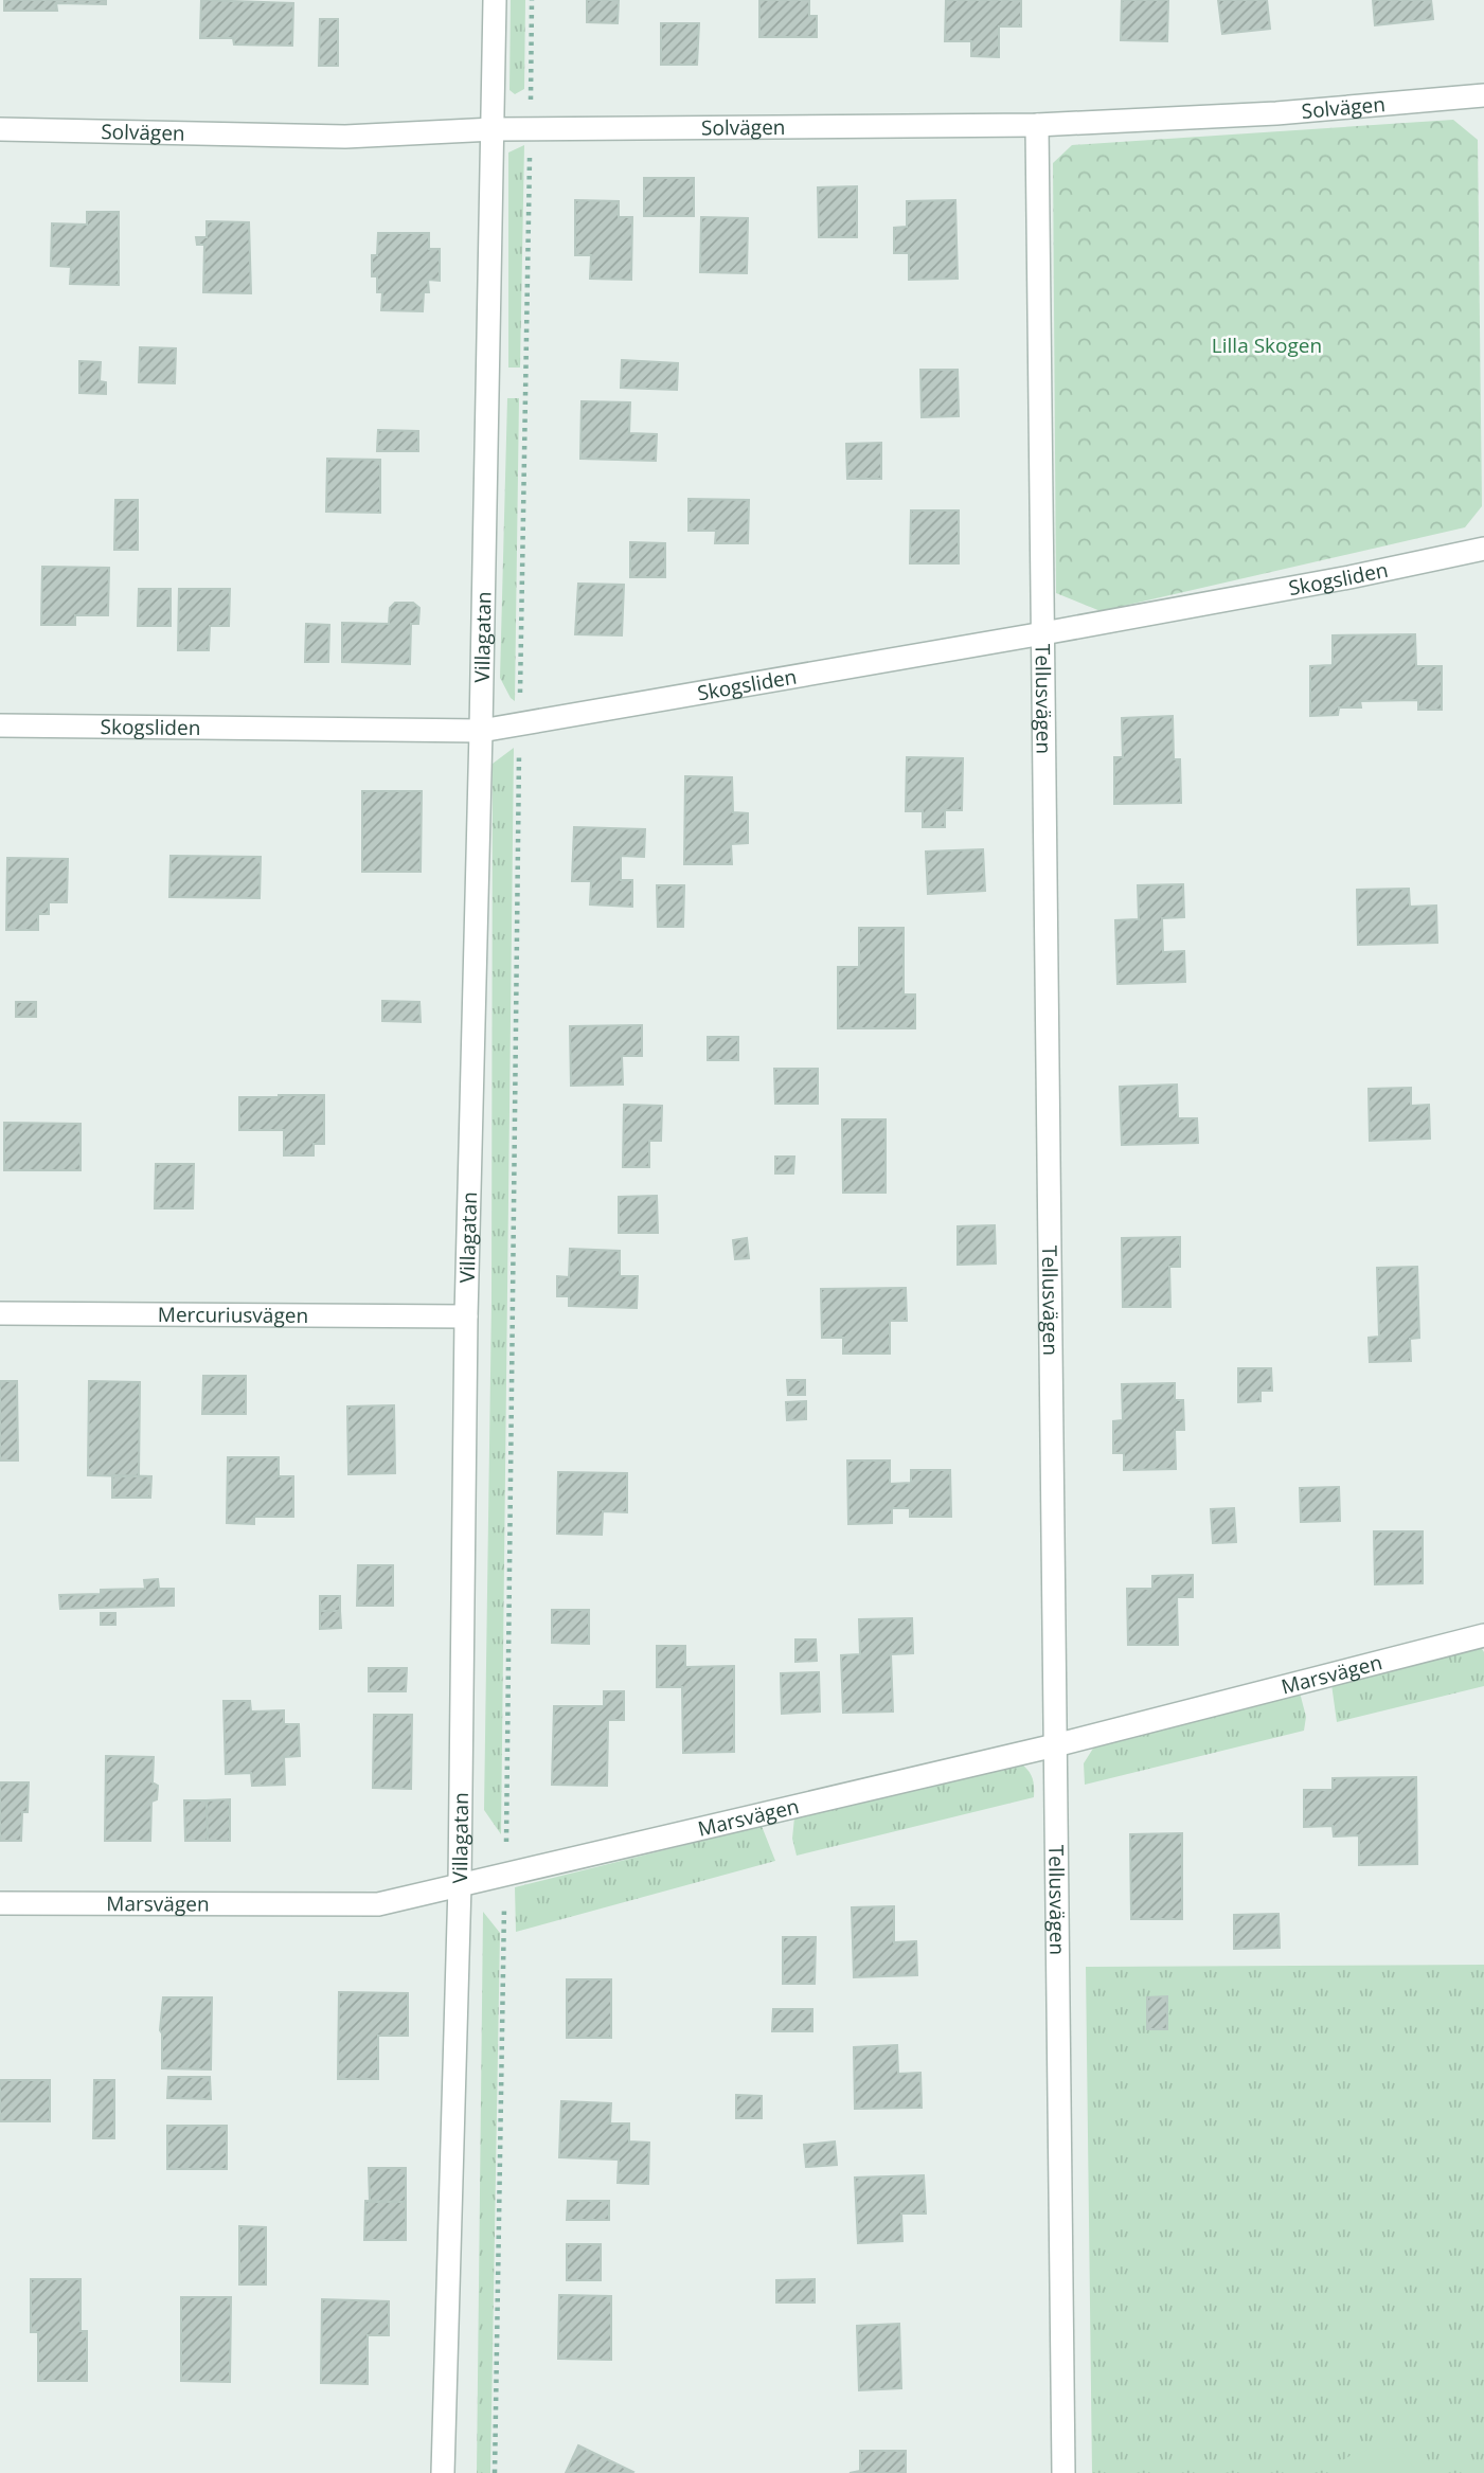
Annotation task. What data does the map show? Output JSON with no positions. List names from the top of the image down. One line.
{"streets":{"street":["Solvägen","Skogsliden","Villagatan","Tellusvägen","Mercuriusvägen","Marsvägen"]},"crossings":[["Solvägen","Villagatan"],["Solvägen","Tellusvägen"],["Skogsliden","Villagatan"],["Skogsliden","Tellusvägen"],["Villagatan","Mercuriusvägen"],["Villagatan","Marsvägen"],["Tellusvägen","Marsvägen"]],"parks":["Lilla Skogen"]}
